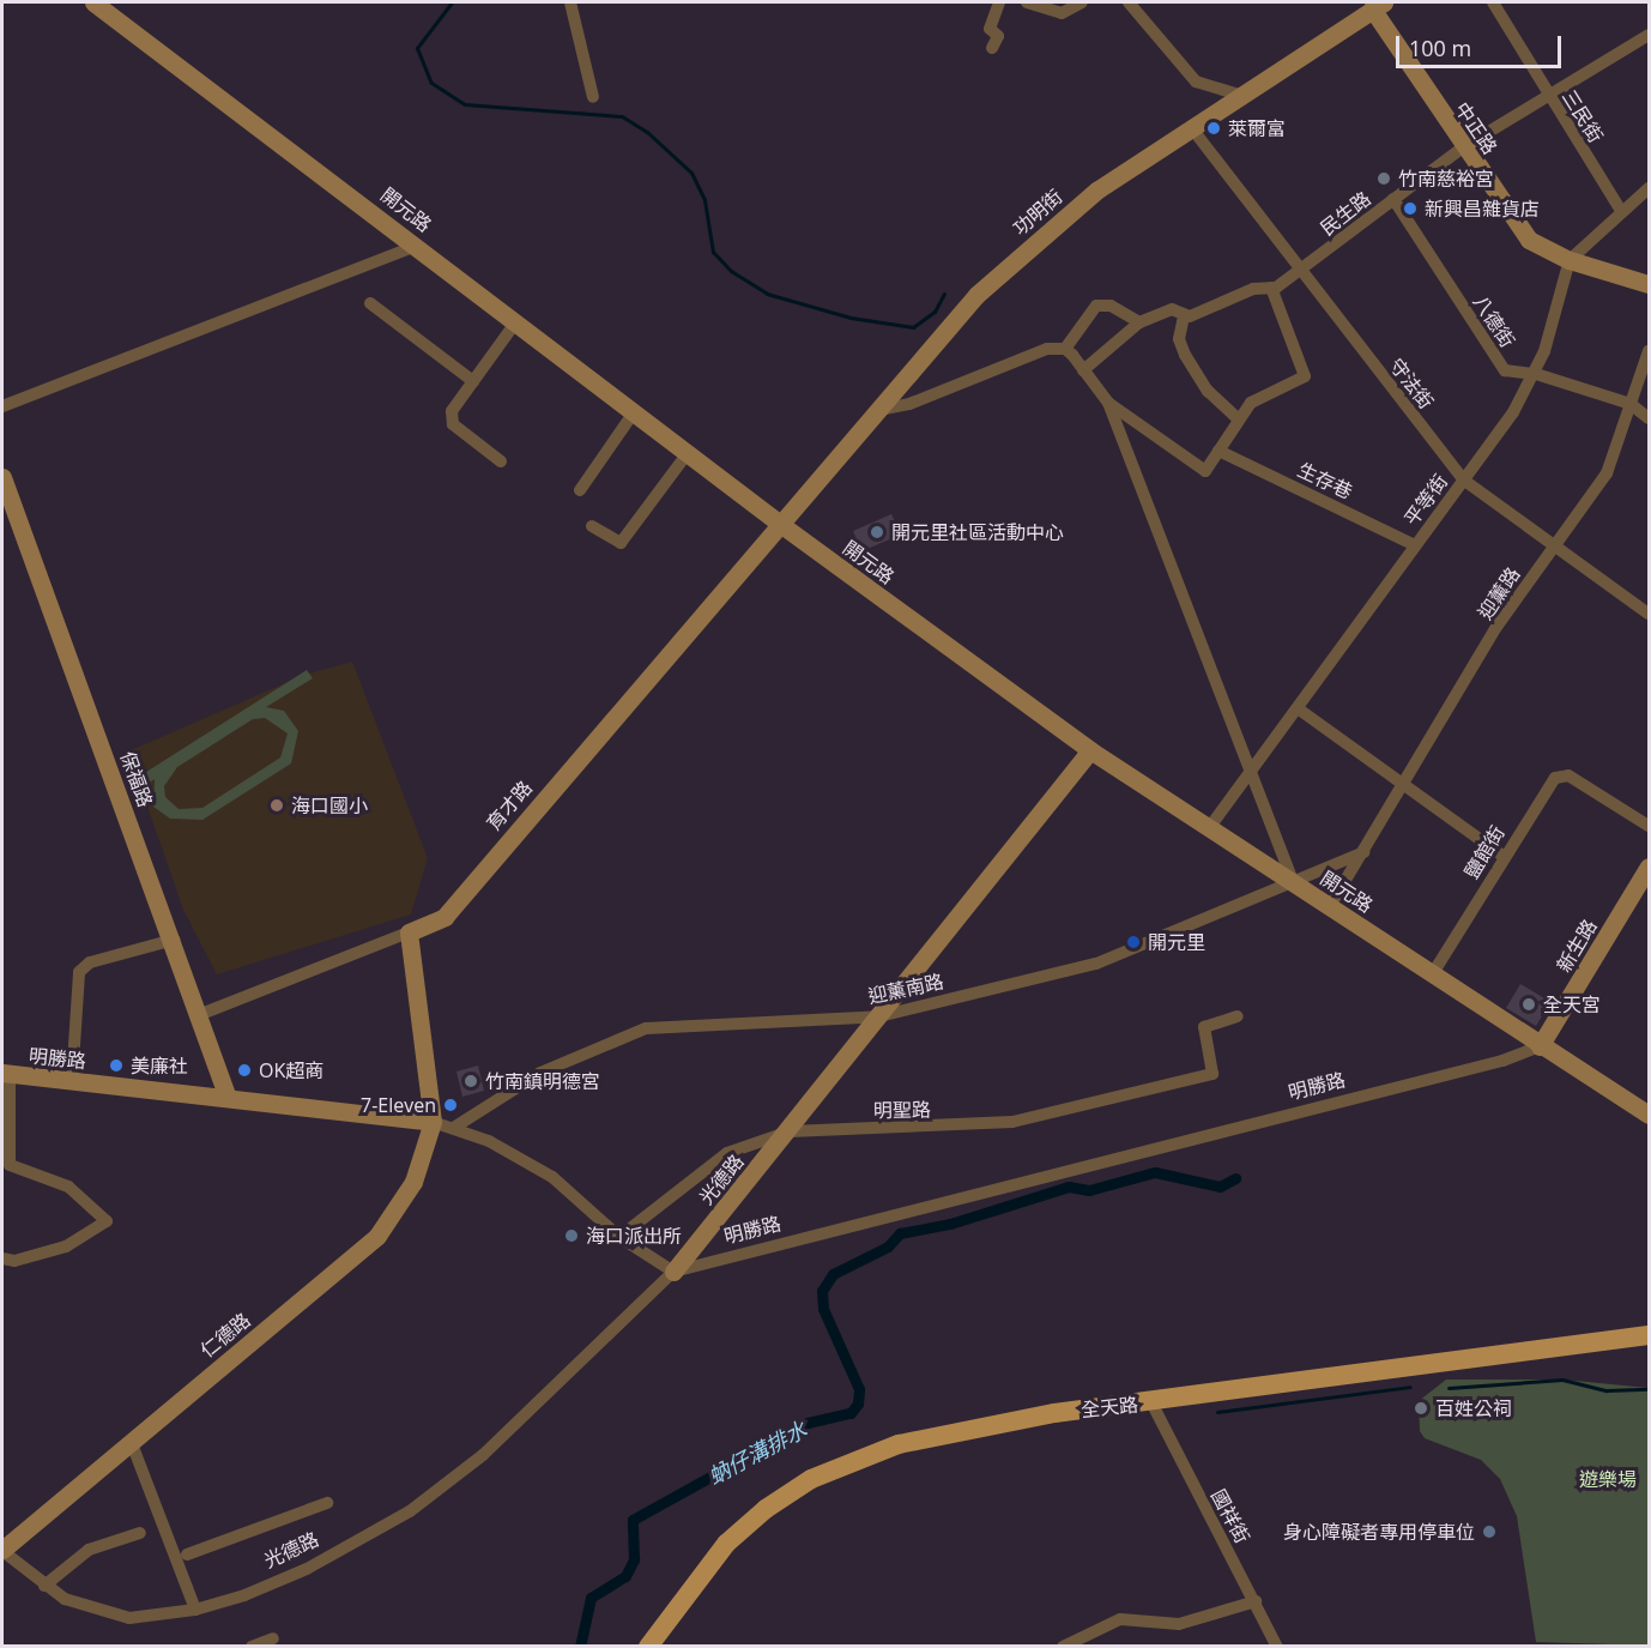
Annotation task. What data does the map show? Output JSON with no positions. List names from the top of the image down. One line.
{"streets":{"main road":["全天路"],"street":["三民街","中正路","開元路","功明街","民生路","八德街","守法街","生存巷","平等街","迎薰路","保福路","育才路","鹽館街","新生路","迎薰南路","明勝路","明聖路","光德路","仁德路","國祥街"]},"crossings":[["三民街","民生路"],["三民街","平等街"],["中正路","功明街"],["中正路","民生路"],["中正路","平等街"],["開元路","功明街"],["開元路","平等街"],["開元路","迎薰路"],["開元路","育才路"],["開元路","鹽館街"],["開元路","新生路"],["開元路","迎薰南路"],["開元路","明勝路"],["開元路","光德路"],["功明街","守法街"],["功明街","育才路"],["民生路","八德街"],["民生路","守法街"],["八德街","平等街"],["八德街","迎薰路"],["守法街","平等街"],["守法街","迎薰路"],["生存巷","平等街"],["迎薰路","迎薰南路"],["保福路","育才路"],["保福路","明勝路"],["新生路","明勝路"],["迎薰南路","明勝路"],["迎薰南路","光德路"],["明勝路","明聖路"],["明勝路","光德路"],["明勝路","仁德路"],["明聖路","光德路"],["光德路","仁德路"],["全天路","國祥街"]],"water":["蚋仔溝排水"],"parks":["遊樂場"],"places":["萊爾富","竹南慈裕宮","新興昌雜貨店","開元里社區活動中心","海口國小","開元里","全天宮","美廉社","OK超商","竹南鎮明德宮","7-Eleven","海口派出所","百姓公祠","身心障礙者專用停車位"],"scale_bar":"100 m"}
